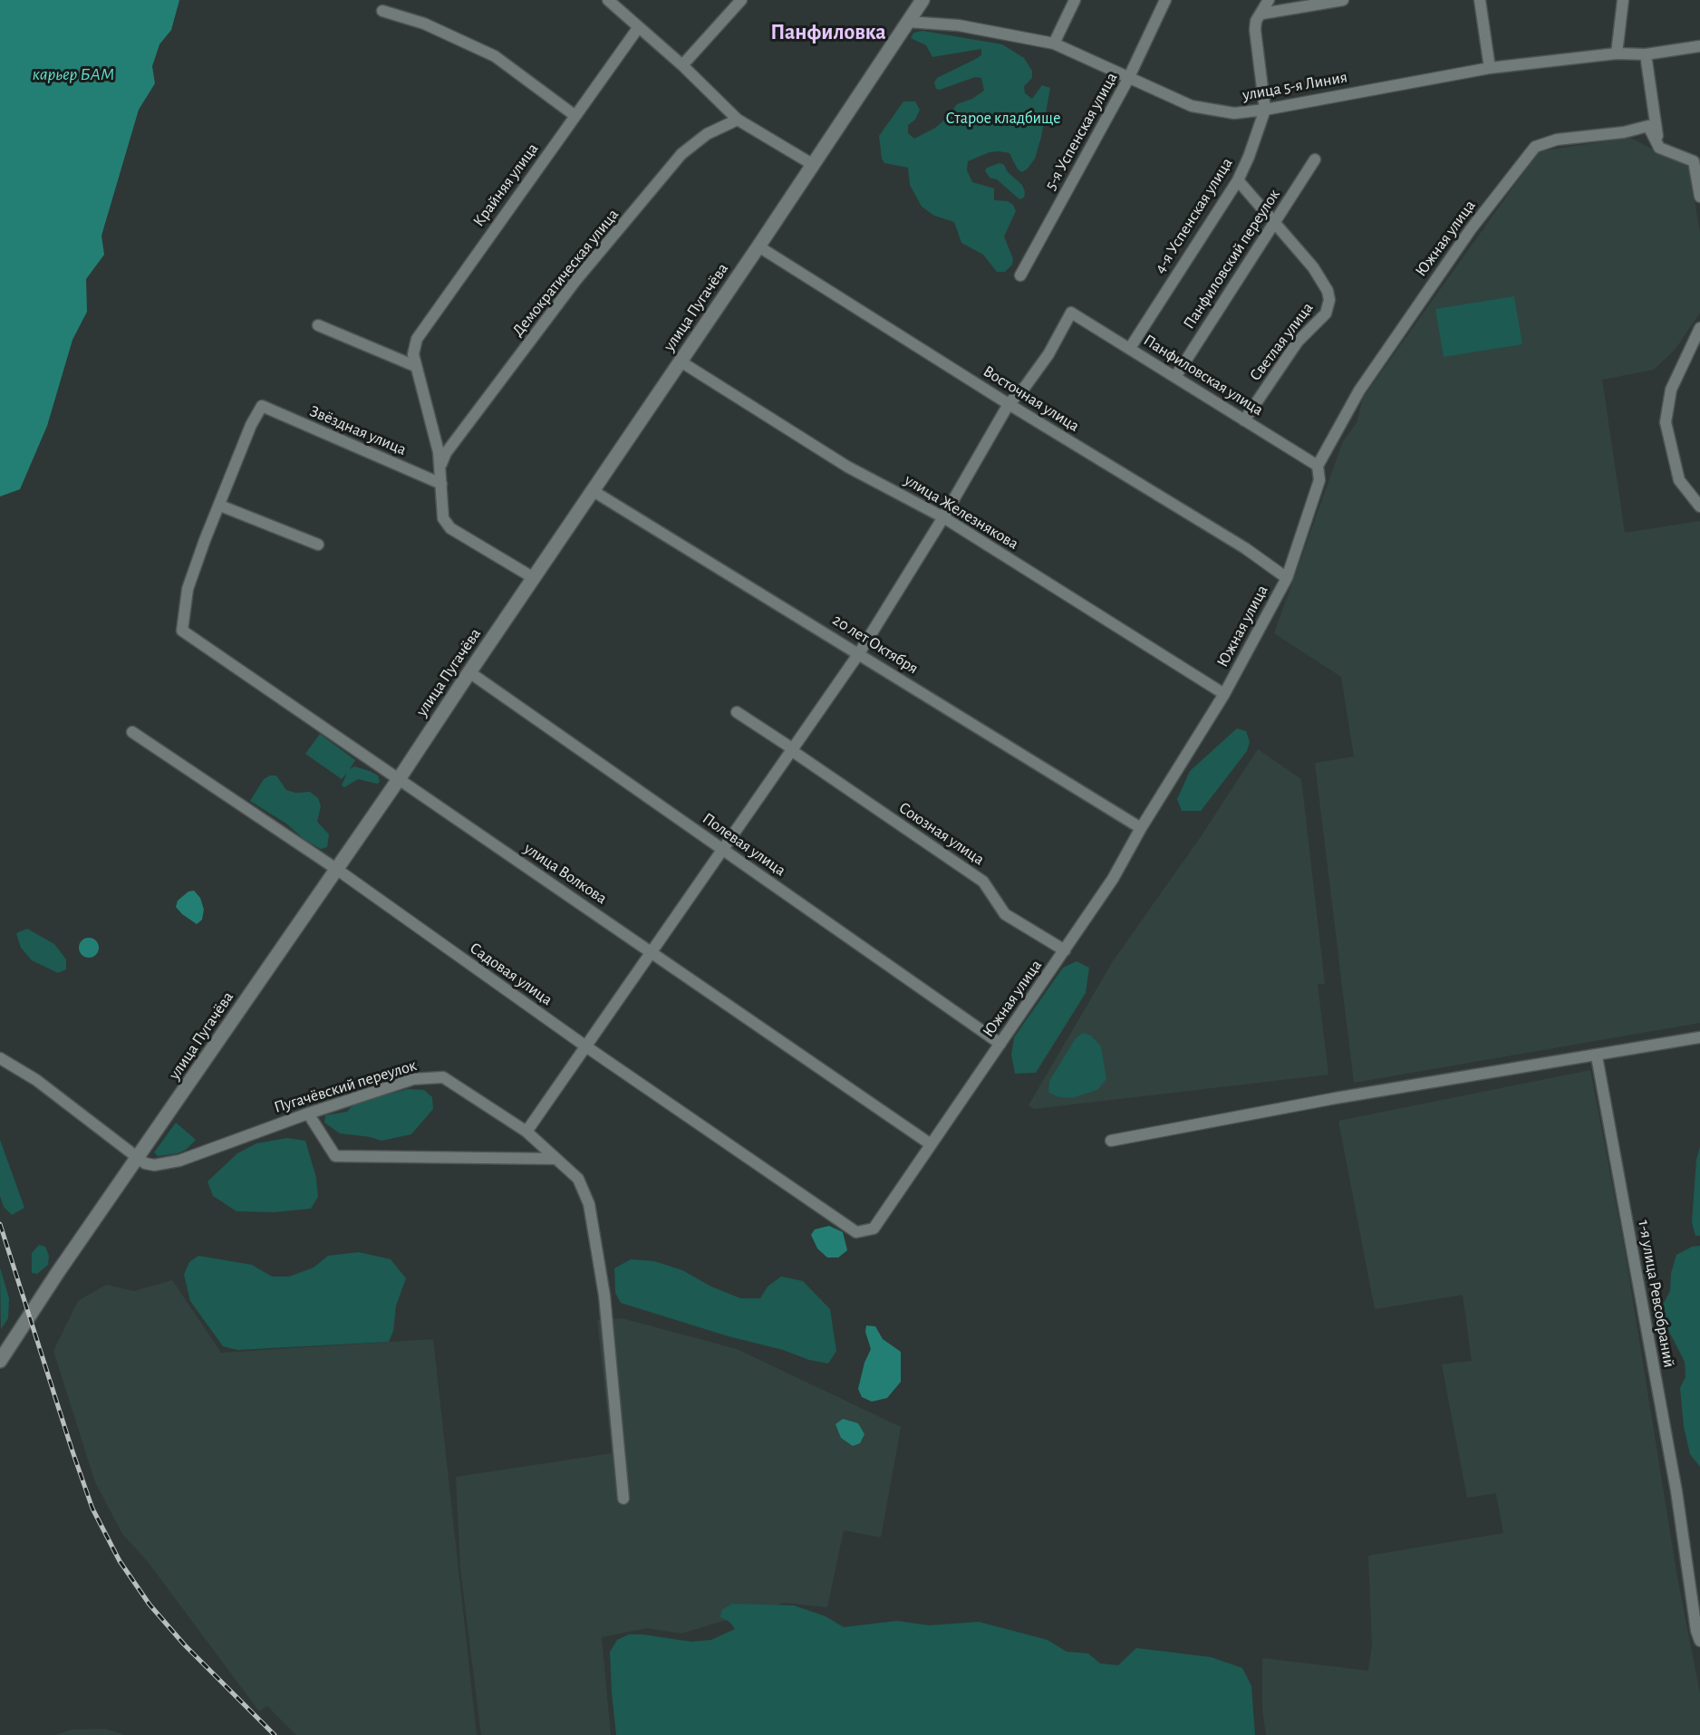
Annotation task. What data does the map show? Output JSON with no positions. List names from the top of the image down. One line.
{"streets":{"street":["улица 5-я Линия","5-я Успенская улица","Крайняя улица","4-я Успенская улица","Южная улица","Панфиловский переулок","Демократическая улица","улица Пугачёва","Светлая улица","Панфиловская улица","Восточная улица","Звёздная улица","улица Железнякова","20 лет Октября","Союзная улица","Полевая улица","улица Волкова","Садовая улица","Пугачёвский переулок","1-я улица Ревсобраний"]},"crossings":[["улица 5-я Линия","5-я Успенская улица"],["улица 5-я Линия","4-я Успенская улица"],["улица 5-я Линия","улица Пугачёва"],["4-я Успенская улица","Светлая улица"],["4-я Успенская улица","Панфиловская улица"],["Южная улица","Панфиловская улица"],["Южная улица","Восточная улица"],["Южная улица","улица Железнякова"],["Южная улица","20 лет Октября"],["Южная улица","Союзная улица"],["Южная улица","Полевая улица"],["Южная улица","улица Волкова"],["Южная улица","Садовая улица"],["Панфиловский переулок","Светлая улица"],["Панфиловский переулок","Панфиловская улица"],["улица Пугачёва","Восточная улица"],["улица Пугачёва","улица Железнякова"],["улица Пугачёва","20 лет Октября"],["улица Пугачёва","Полевая улица"],["улица Пугачёва","улица Волкова"],["улица Пугачёва","Садовая улица"],["улица Пугачёва","Пугачёвский переулок"],["Светлая улица","Панфиловская улица"],["Панфиловская улица","Восточная улица"],["Звёздная улица","улица Волкова"]],"districts":["Панфиловка"],"water":["карьер БАМ"],"parks":["Старое кладбище"]}
